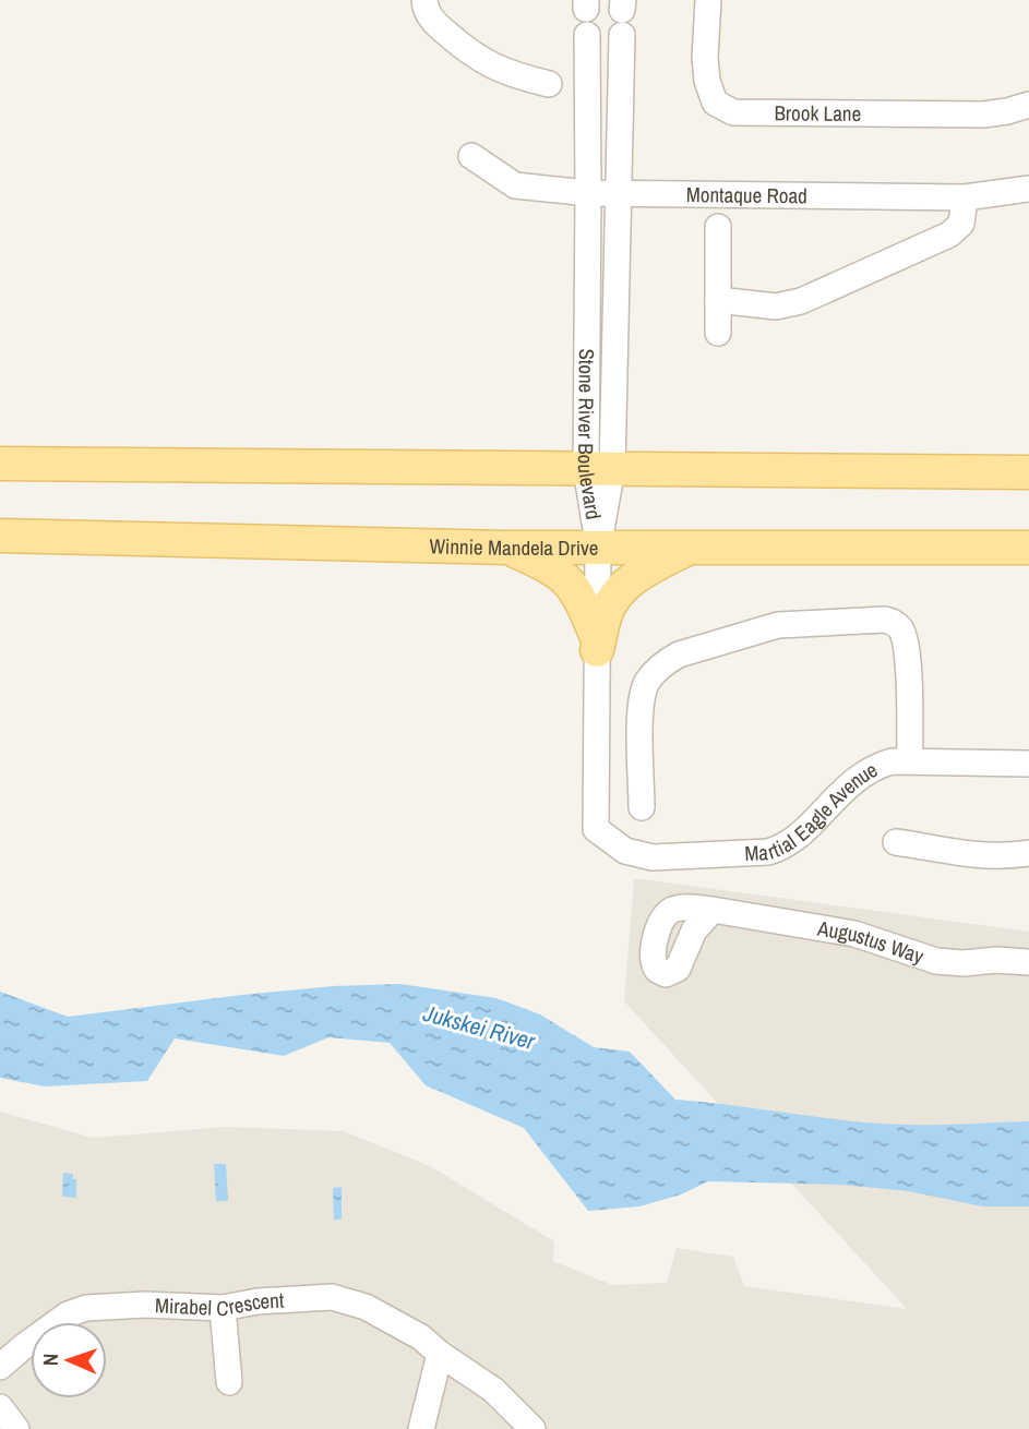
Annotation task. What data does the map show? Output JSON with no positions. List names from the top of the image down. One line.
{"streets":{"main road":["Winnie Mandela Drive"],"street":["Brook Lane","Montaque Road","Stone River Boulevard","Martial Eagle Avenue","Augustus Way","Mirabel Crescent"]},"crossings":[["Montaque Road","Stone River Boulevard"],["Stone River Boulevard","Winnie Mandela Drive"],["Stone River Boulevard","Martial Eagle Avenue"]],"water":["Jukskei River"],"north":"left"}
